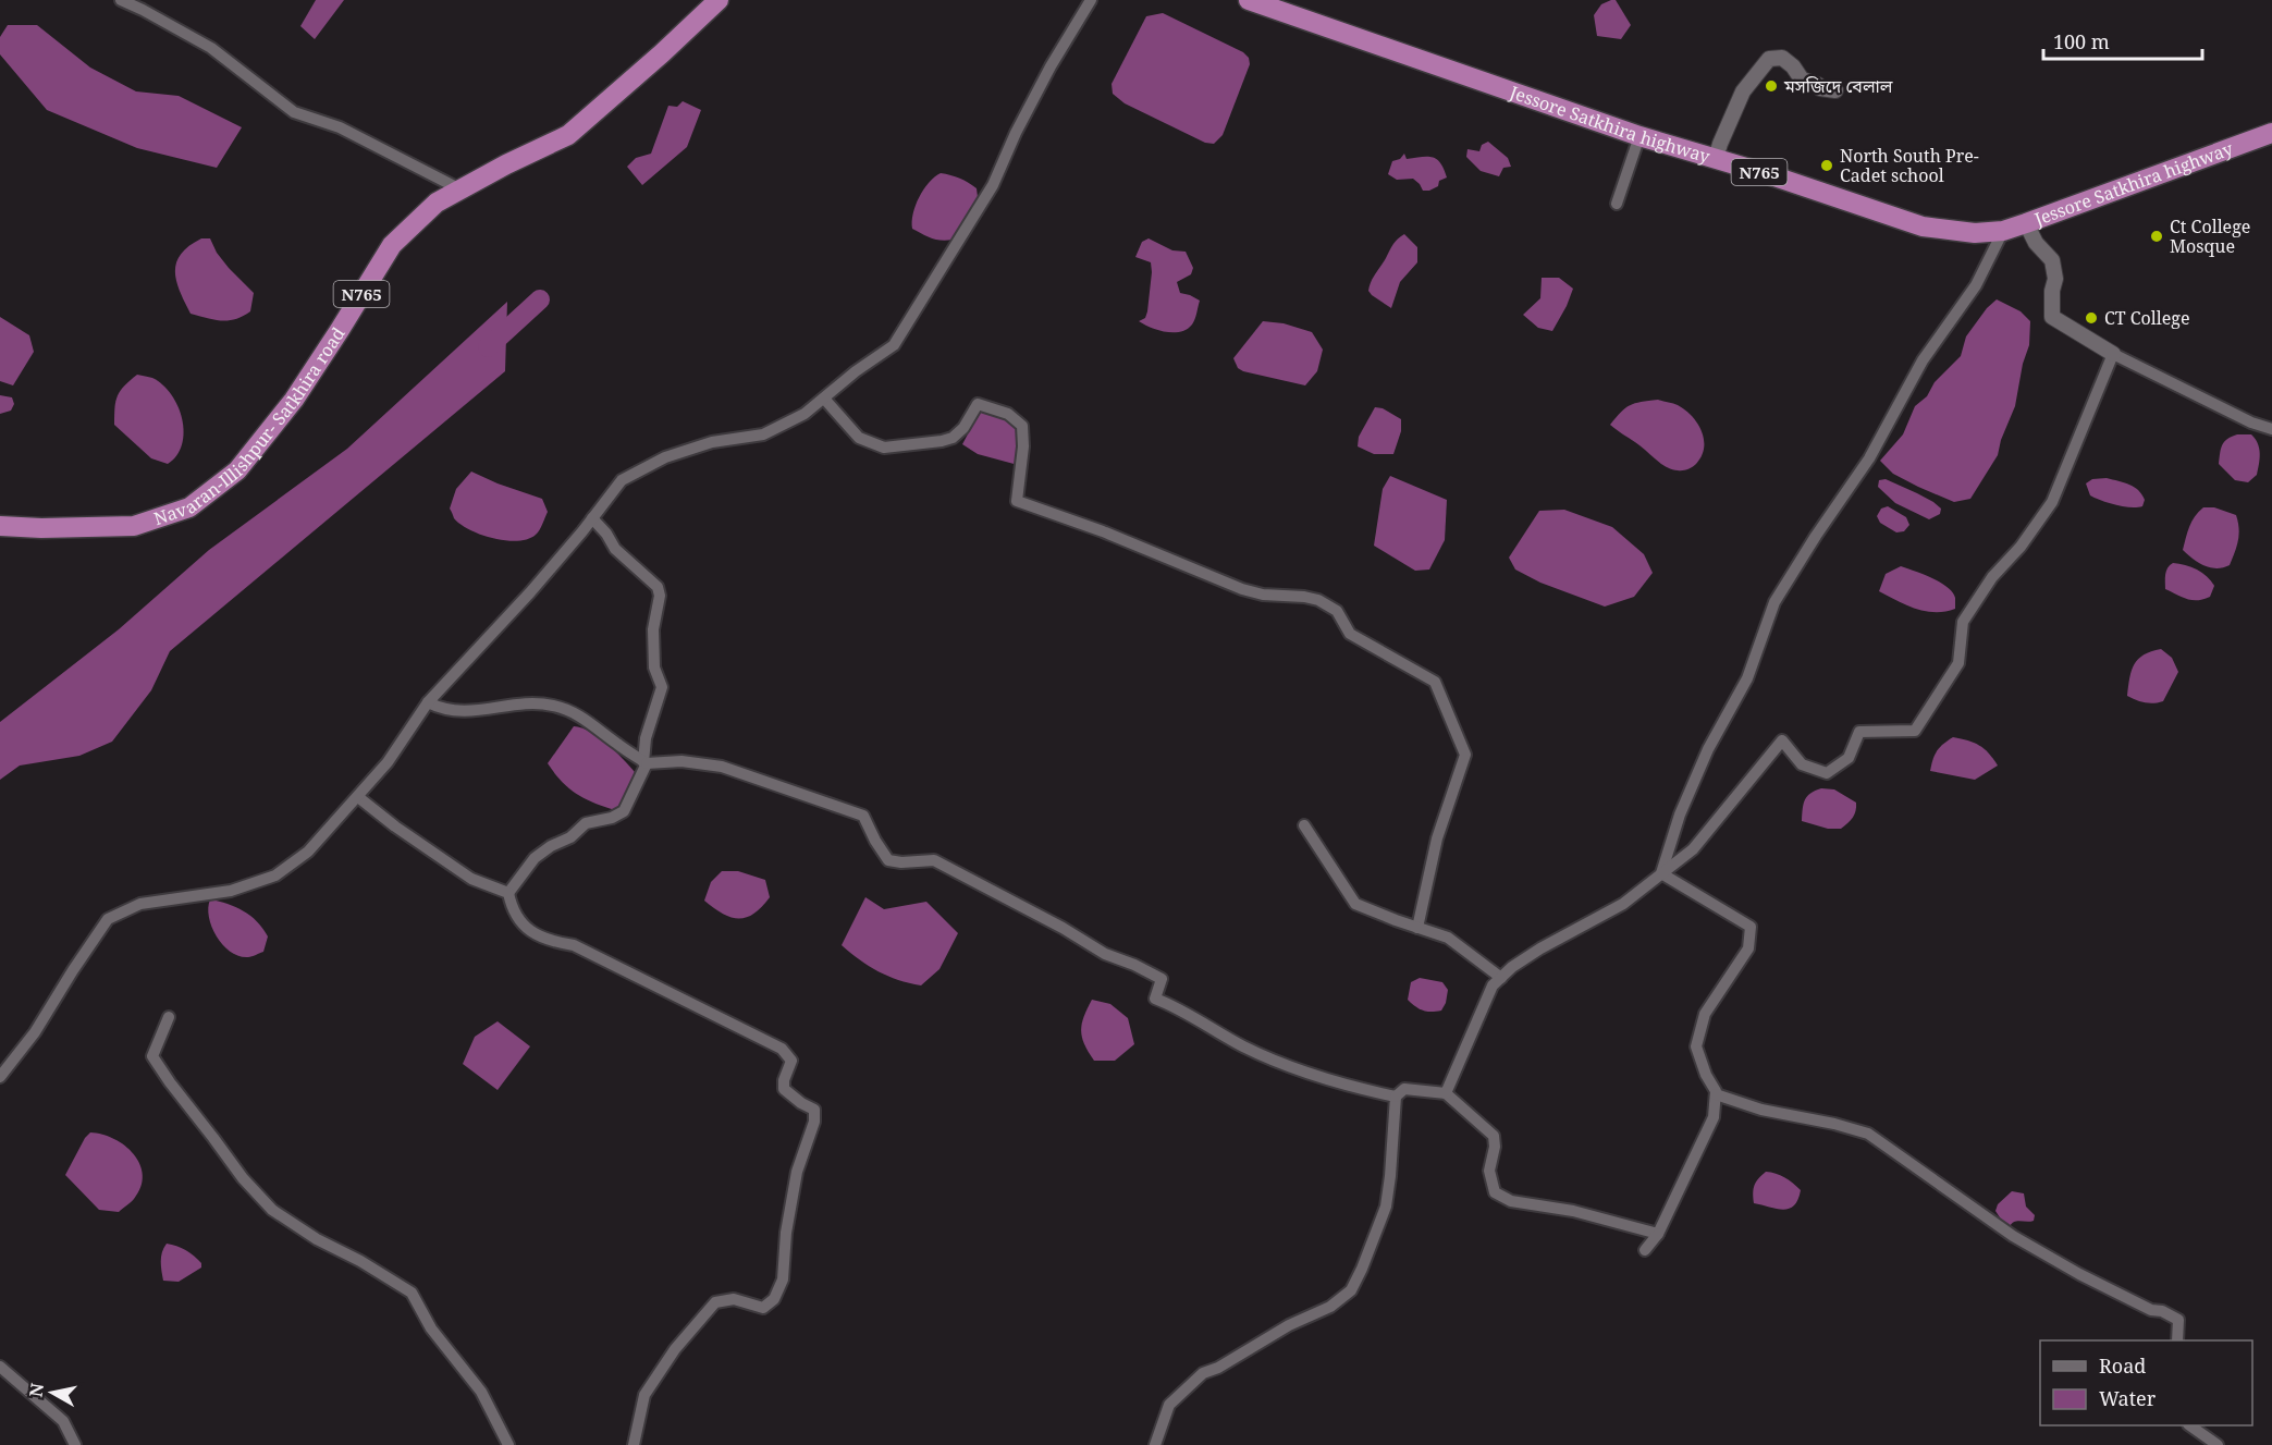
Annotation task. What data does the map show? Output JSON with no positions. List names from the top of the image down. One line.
{"streets":{"highway":["Jessore Satkhira highway","N765","Navaran-Illishpur- Satkhira road"]},"places":["মসজিদে বেলাল","North South Pre- Cadet school","Ct College Mosque","CT College"],"legend":["Road","Water"],"scale_bar":"100 m","north":"left"}
